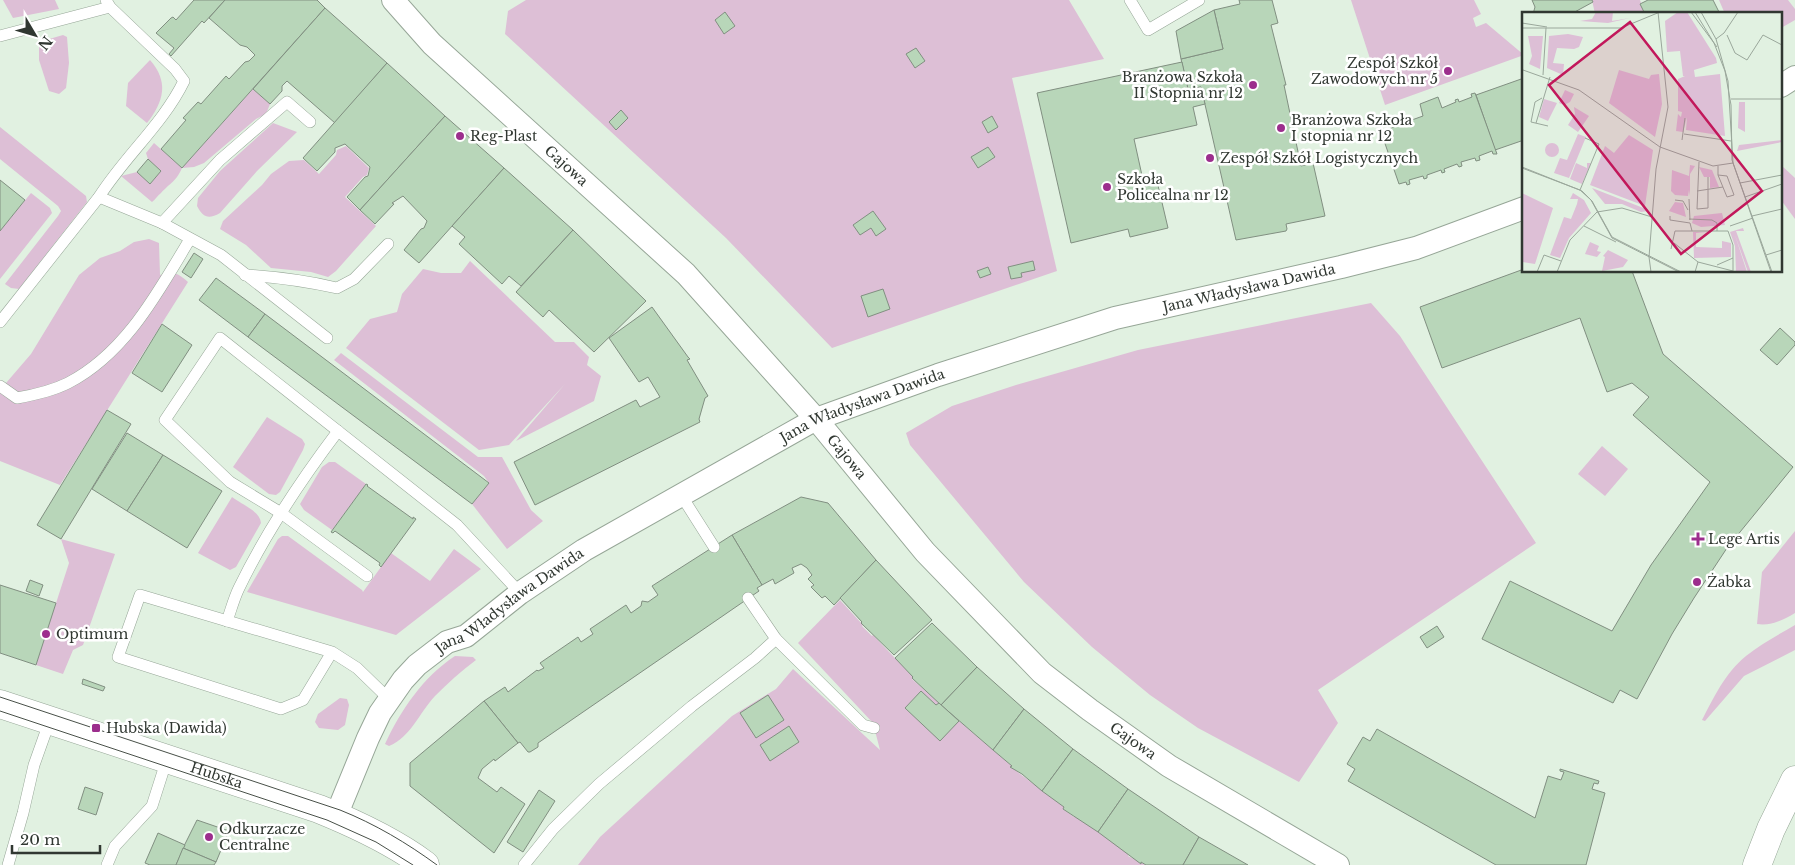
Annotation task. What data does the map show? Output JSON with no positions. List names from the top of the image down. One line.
{"streets":{"street":["Gajowa","Jana Władysława Dawida","Hubska"]},"crossings":[["Gajowa","Jana Władysława Dawida"],["Jana Władysława Dawida","Hubska"]],"places":{"other":["Zespół Szkół Zawodowych nr 5","Branżowa Szkoła II Stopnia nr 12","Branżowa Szkoła I stopnia nr 12","Reg-Plast","Zespół Szkół Logistycznych","Szkoła Policealna nr 12","Żabka","Optimum","Odkurzacze Centralne"],"health":["Lege Artis"],"transit":["Hubska (Dawida)"]},"scale_bar":"20 m","north":"bottom right"}
